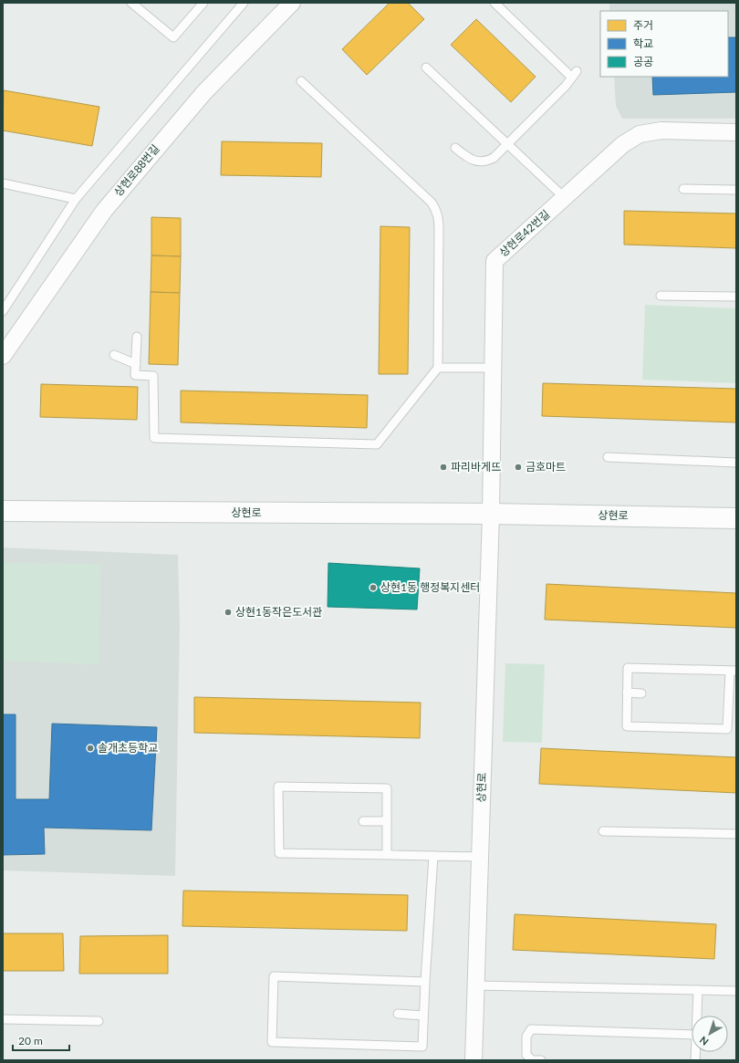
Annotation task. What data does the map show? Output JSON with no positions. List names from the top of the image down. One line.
{"streets":{"street":["상현로88번길","상현로42번길","상현로"]},"crossings":[["상현로42번길","상현로"]],"places":["파리바게뜨","금호마트","상현1동 행정복지센터","상현1동작은도서관","솔개초등학교"],"legend":["주거","학교","공공"],"scale_bar":"20 m","north":"bottom left"}
